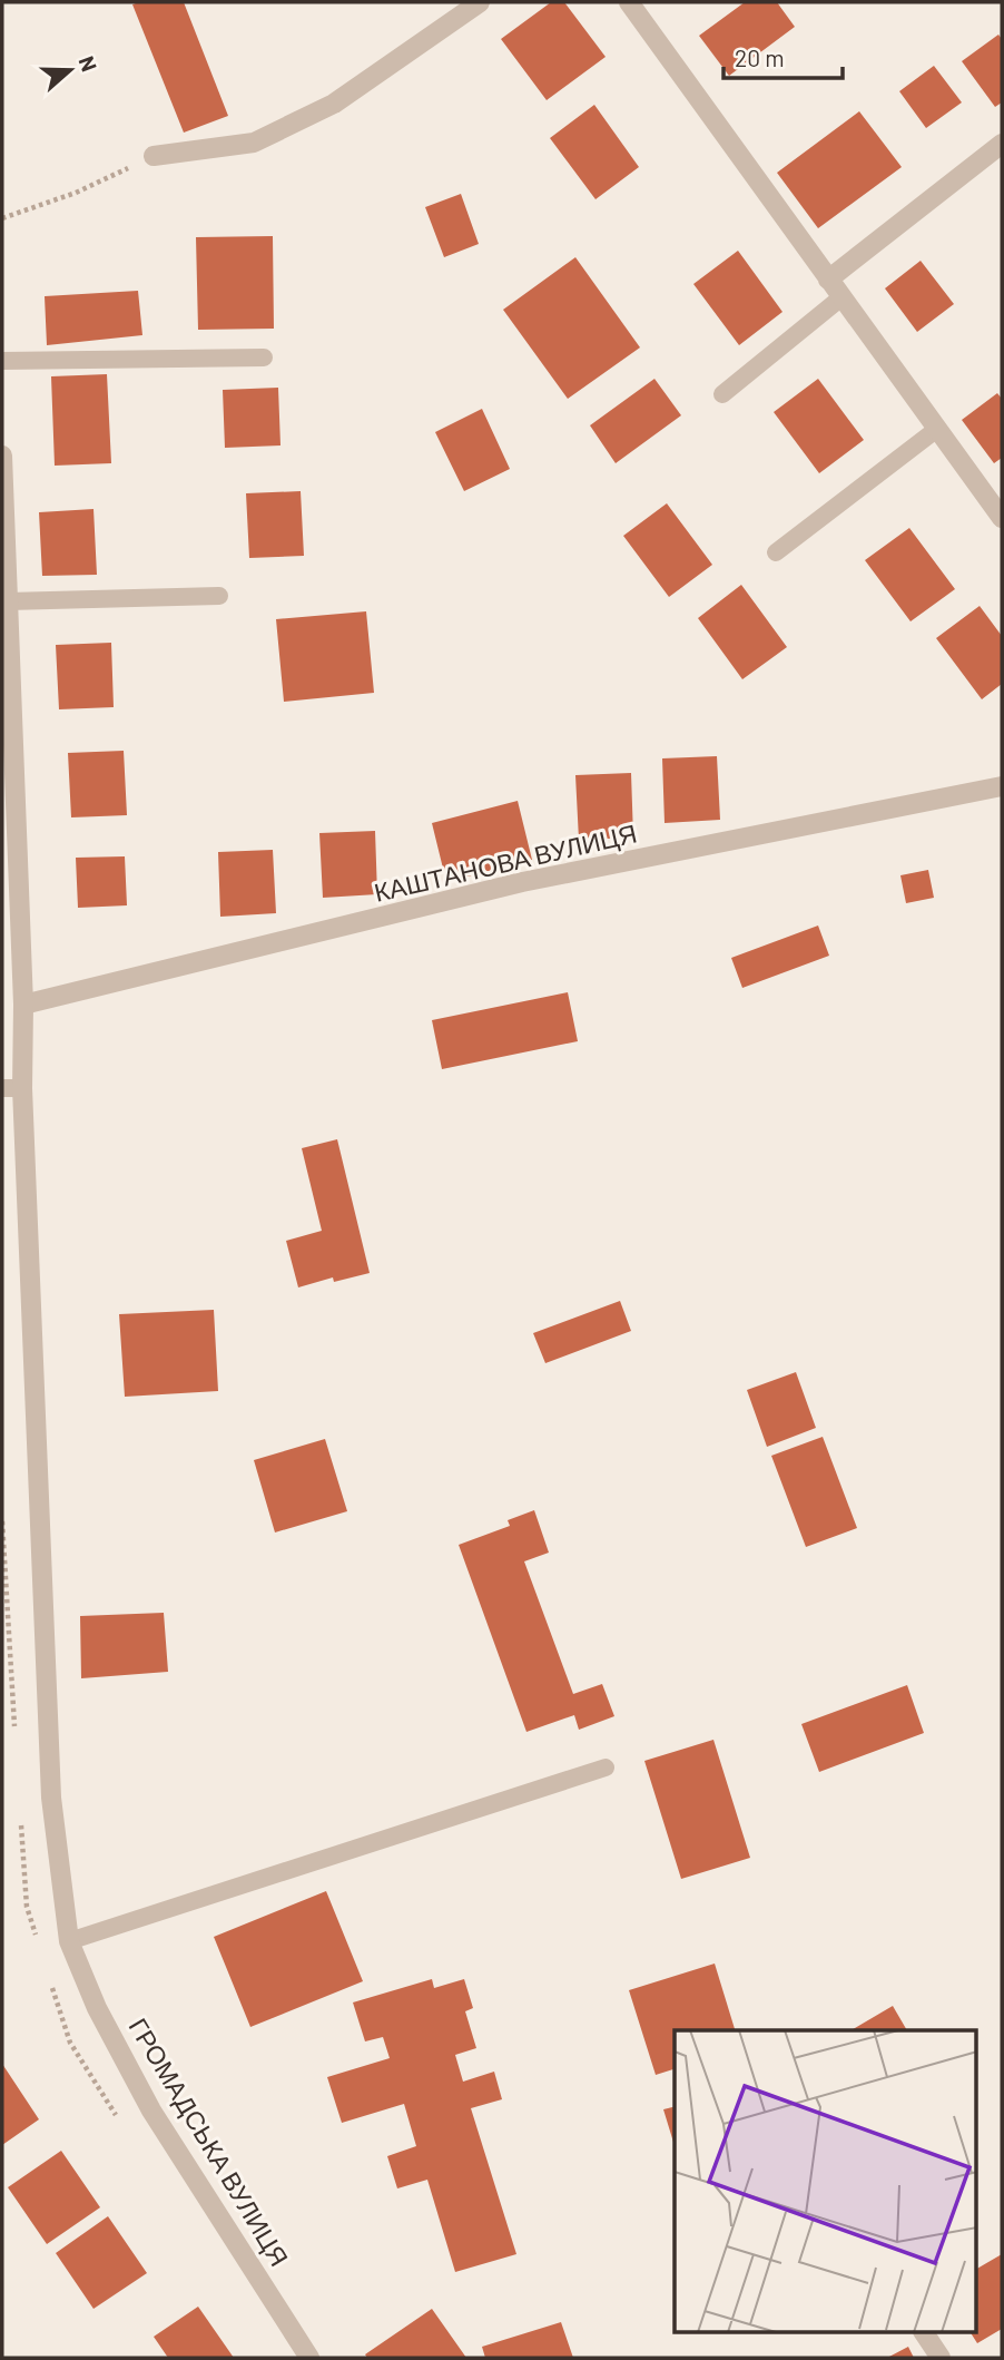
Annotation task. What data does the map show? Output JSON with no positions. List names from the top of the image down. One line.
{"streets":{"street":["КАШТАНОВА ВУЛИЦЯ","ГРОМАДСЬКА ВУЛИЦЯ"]},"crossings":[["КАШТАНОВА ВУЛИЦЯ","ГРОМАДСЬКА ВУЛИЦЯ"]],"scale_bar":"20 m","north":"right"}
